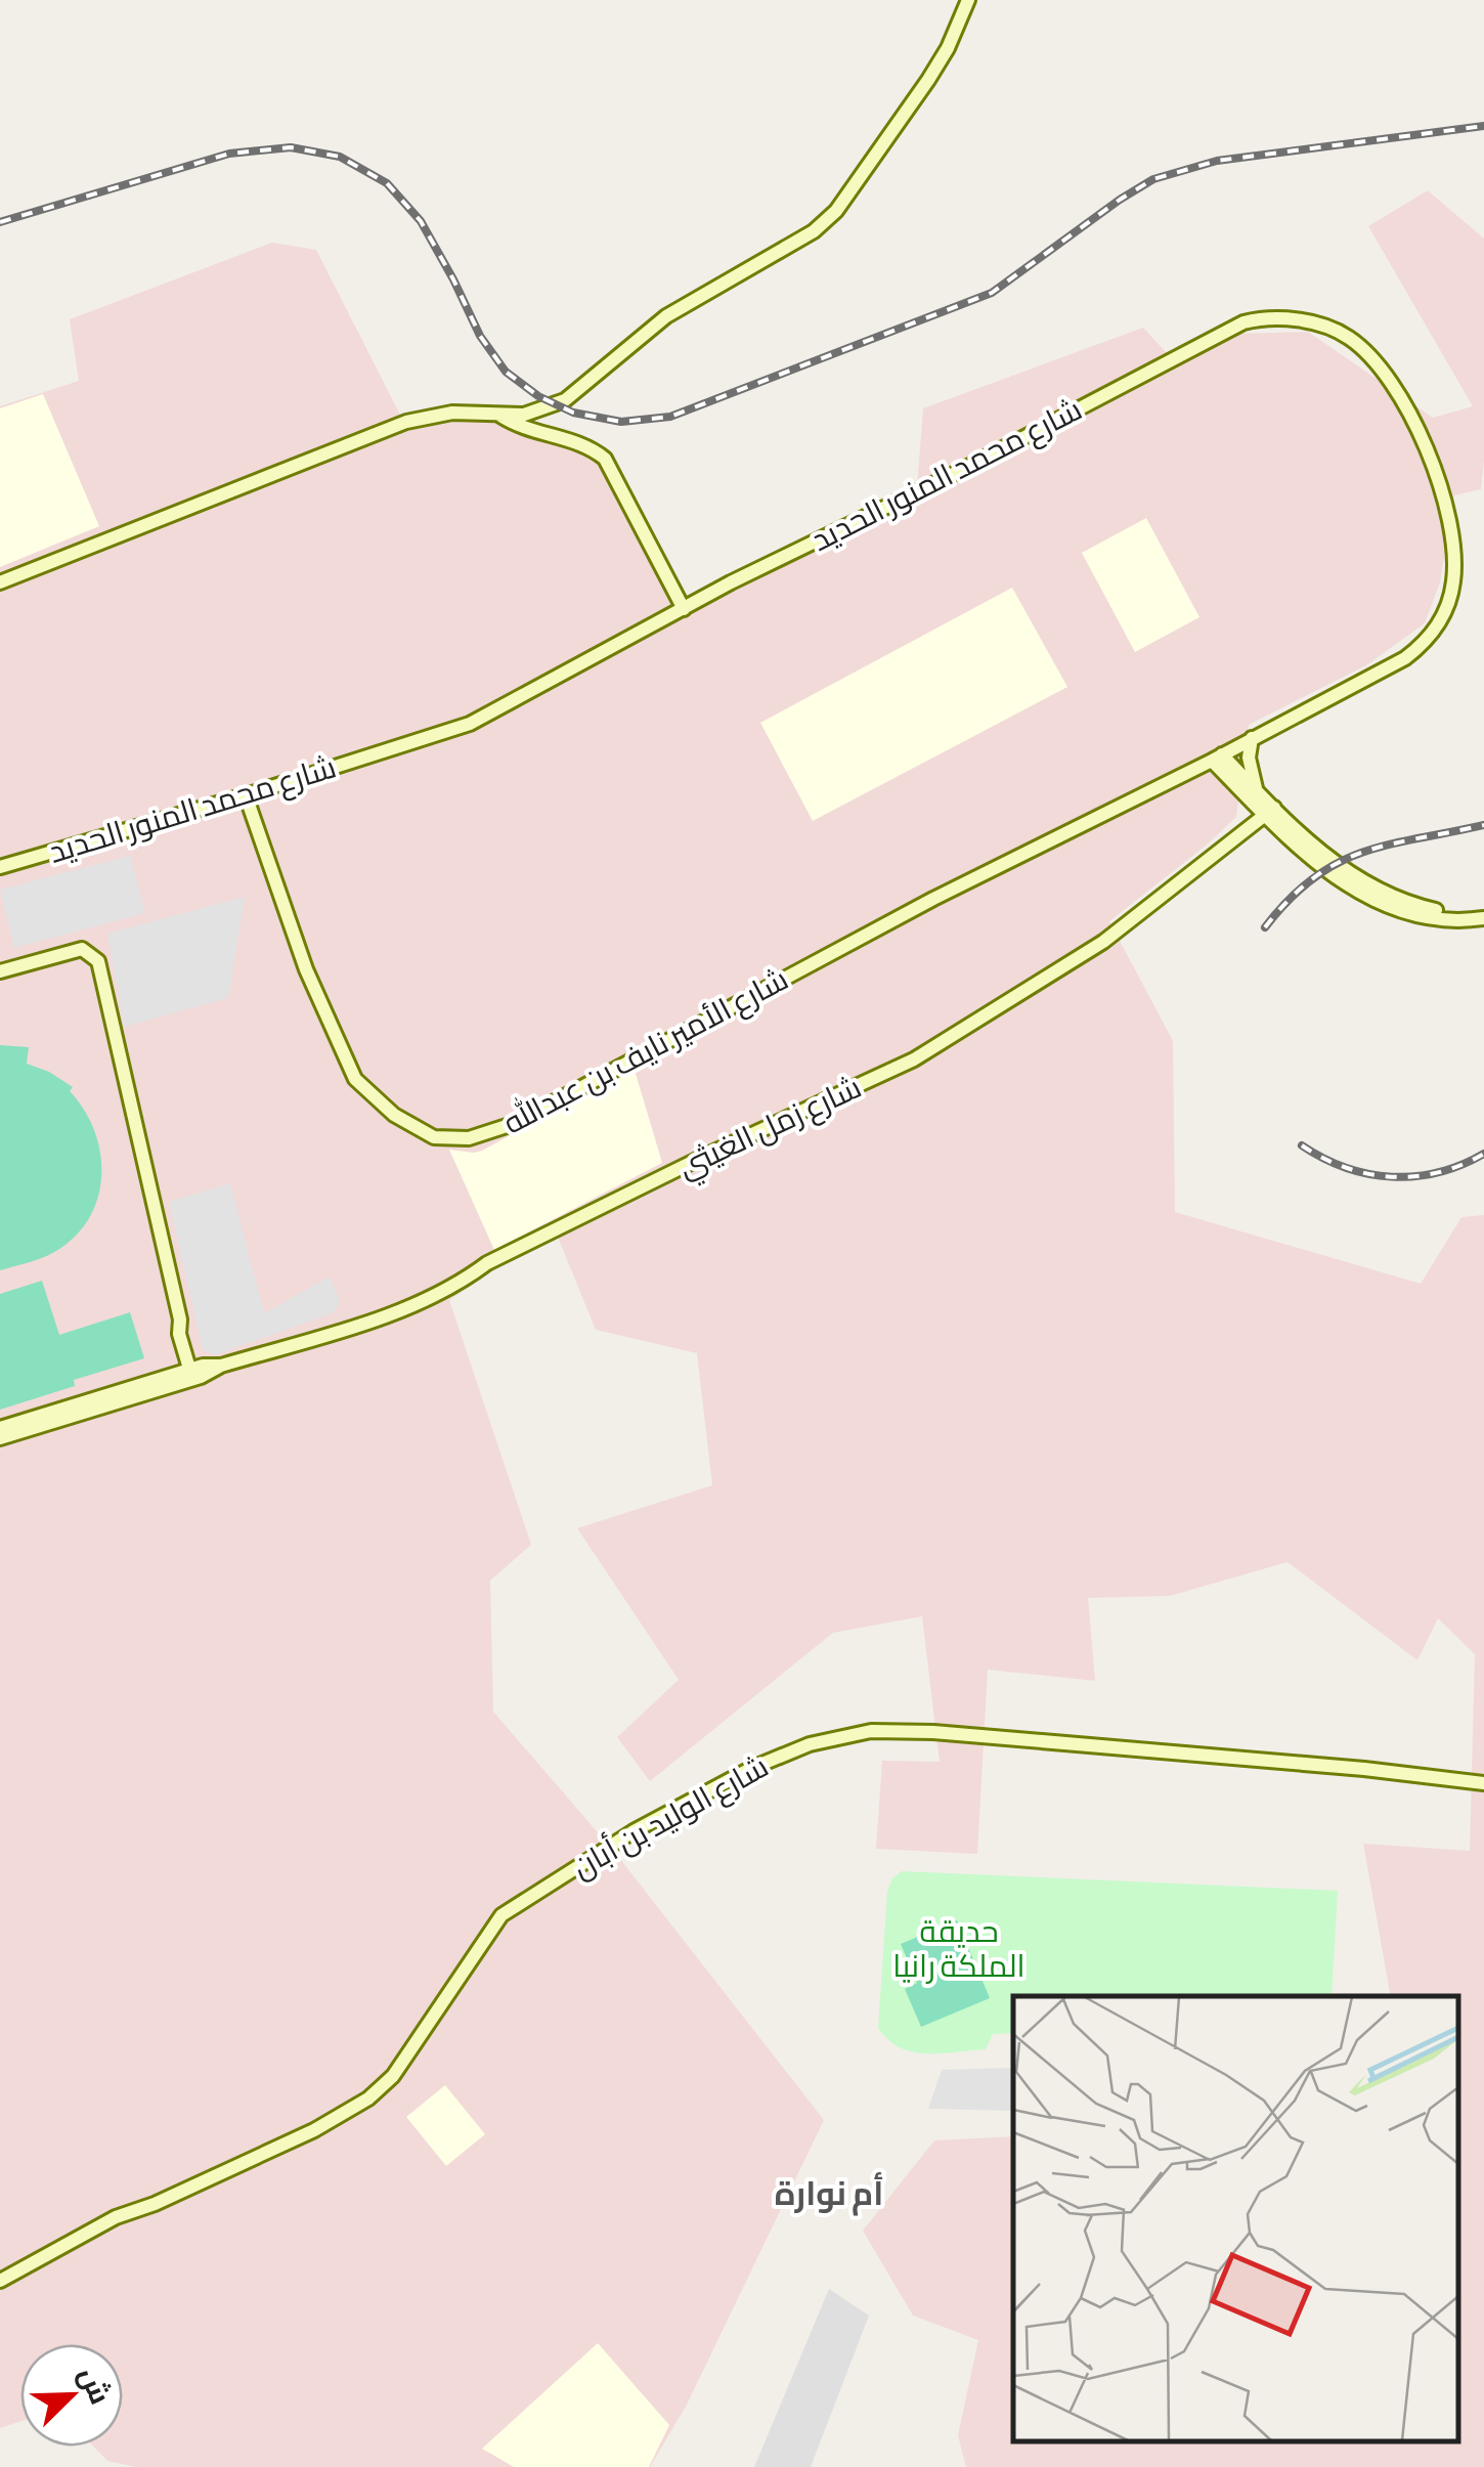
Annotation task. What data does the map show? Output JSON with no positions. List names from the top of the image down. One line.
{"streets":{"street":["شارع محمد المنور الحديد","شارع الأمير نايف بن عبدالله","شارع زمل الغيثي","شارع الوليد بن أبان"]},"crossings":[["شارع محمد المنور الحديد","شارع الأمير نايف بن عبدالله"]],"districts":["أم نوارة"],"parks":["حديقة الملكة رانيا"],"north":"top right"}
